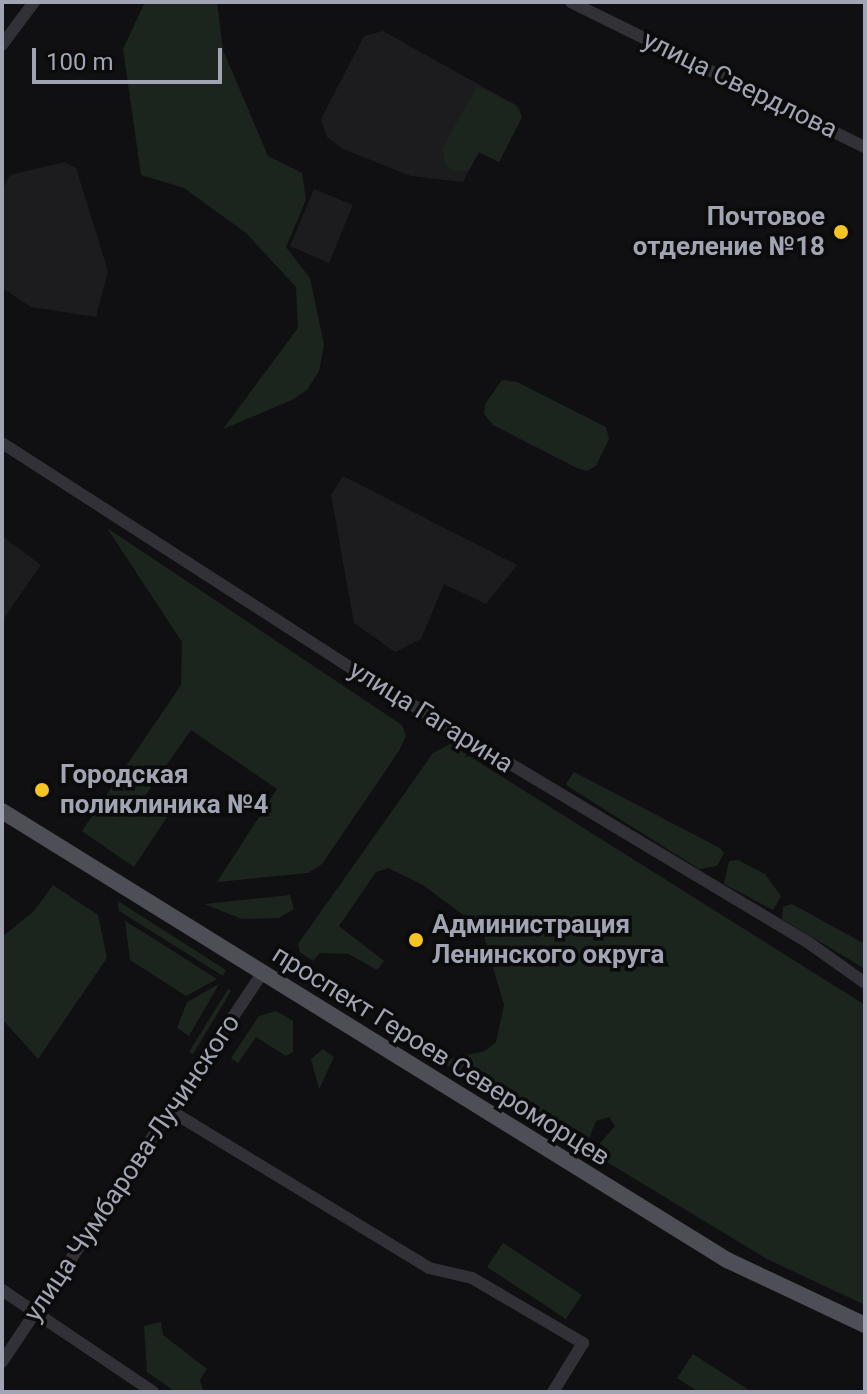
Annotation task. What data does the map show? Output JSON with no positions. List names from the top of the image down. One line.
{"streets":{"main road":["проспект Героев Североморцев"],"street":["улица Свердлова","улица Гагарина","улица Чумбарова-Лучинского"]},"crossings":[["проспект Героев Североморцев","улица Чумбарова-Лучинского"]],"places":["Почтовое отделение №18","Городская поликлиника №4","Администрация Ленинского округа"],"scale_bar":"100 m"}
